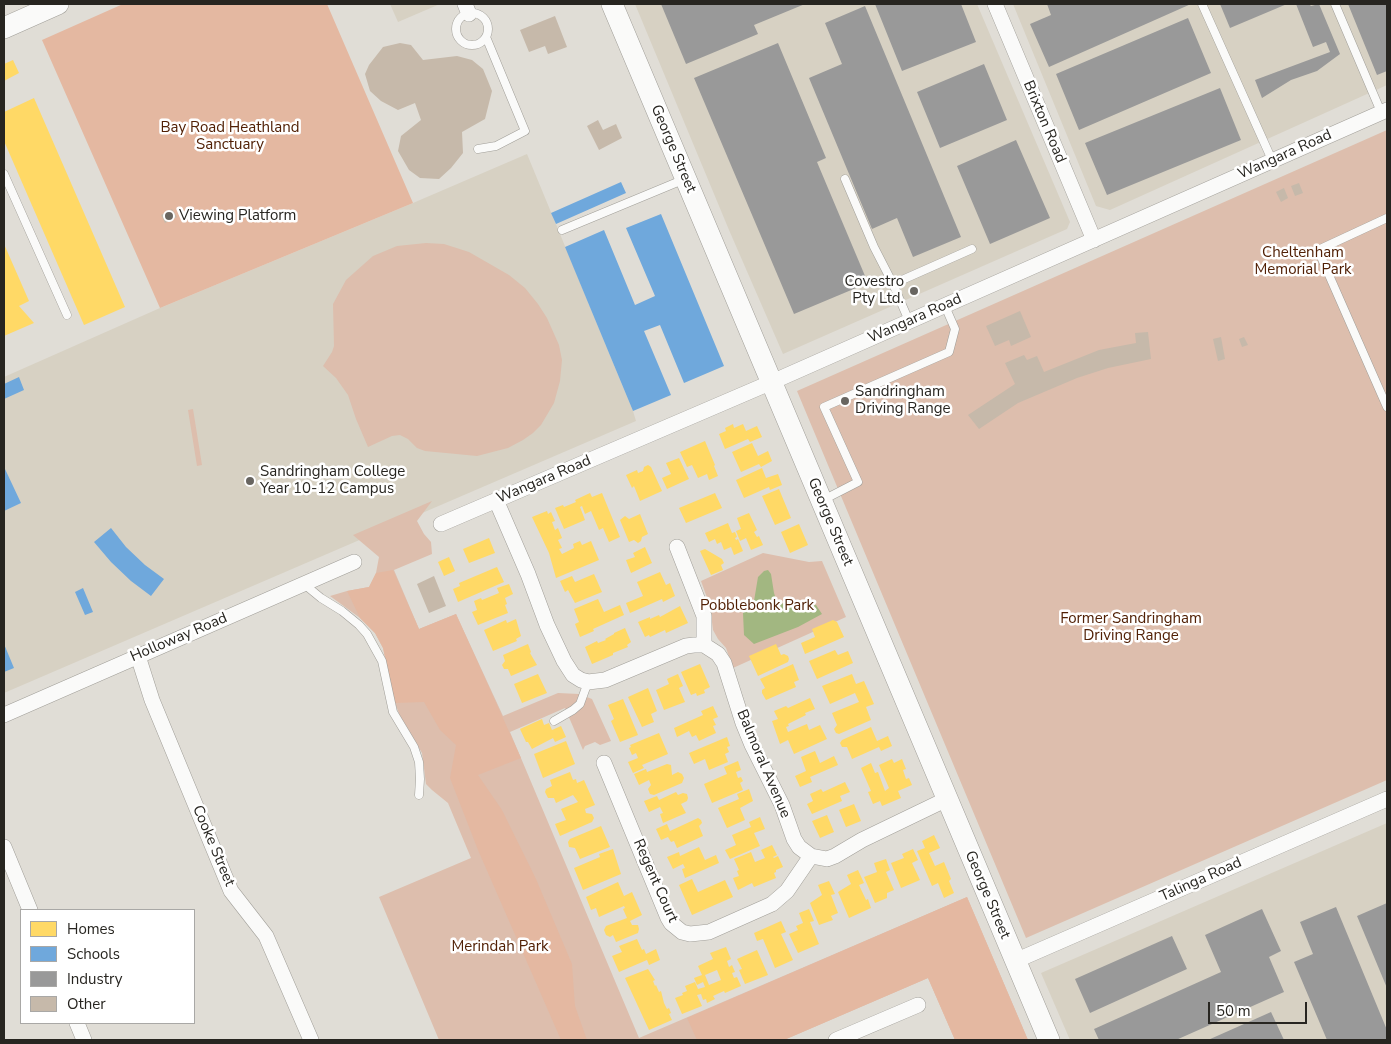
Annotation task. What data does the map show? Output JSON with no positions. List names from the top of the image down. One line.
{"streets":{"street":["Brixton Road","George Street","Wangara Road","Holloway Road","Balmoral Avenue","Cooke Street","Talinga Road","Regent Court"]},"crossings":[["Brixton Road","Wangara Road"],["George Street","Wangara Road"],["George Street","Talinga Road"],["Holloway Road","Cooke Street"],["Balmoral Avenue","Regent Court"]],"parks":["Bay Road Heathland Sanctuary","Cheltenham Memorial Park","Pobblebonk Park","Former Sandringham Driving Range","Merindah Park"],"places":["Viewing Platform","Covestro Pty Ltd.","Sandringham Driving Range","Sandringham College Year 10-12 Campus"],"legend":["Homes","Schools","Industry","Other"],"scale_bar":"50 m"}
